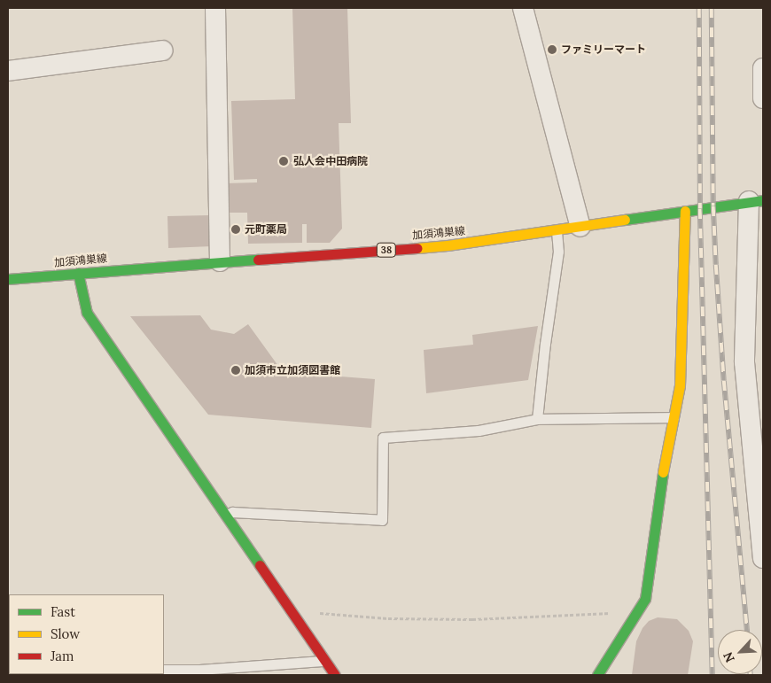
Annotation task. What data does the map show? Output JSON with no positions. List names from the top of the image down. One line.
{"streets":{"street":["加須鴻巣線","38"]},"places":["ファミリーマート","弘人会中田病院","元町薬局","加須市立加須図書館"],"legend":["Fast","Slow","Jam"],"north":"bottom left"}
